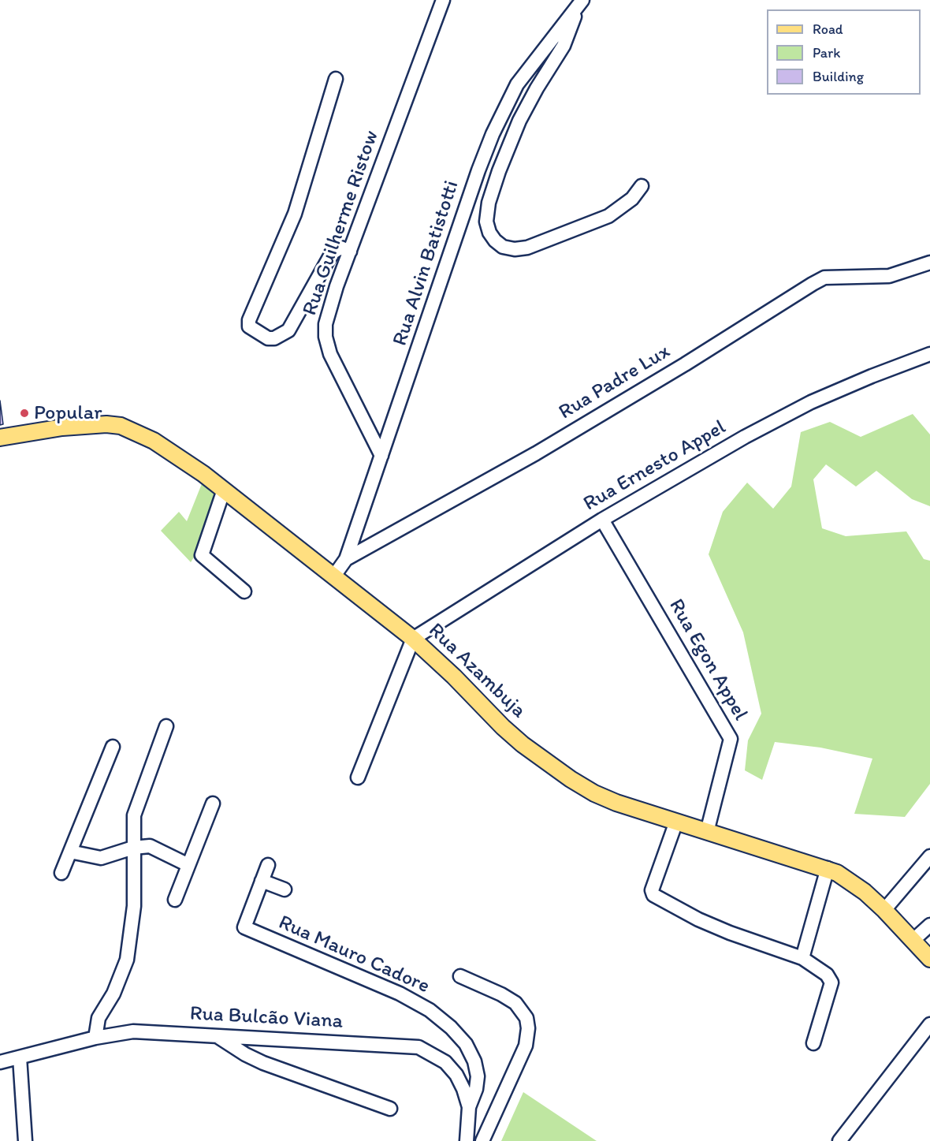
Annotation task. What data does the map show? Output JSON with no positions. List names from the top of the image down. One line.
{"streets":{"main road":["Rua Azambuja"],"street":["Rua Guilherme Ristow","Rua Alvin Batistotti","Rua Padre Lux","Rua Ernesto Appel","Rua Egon Appel","Rua Mauro Cadore","Rua Bulcão Viana"]},"crossings":[["Rua Guilherme Ristow","Rua Alvin Batistotti"],["Rua Alvin Batistotti","Rua Padre Lux"],["Rua Padre Lux","Rua Azambuja"],["Rua Ernesto Appel","Rua Egon Appel"],["Rua Ernesto Appel","Rua Azambuja"],["Rua Egon Appel","Rua Azambuja"],["Rua Mauro Cadore","Rua Bulcão Viana"]],"places":["Popular"],"legend":["Road","Park","Building"]}
